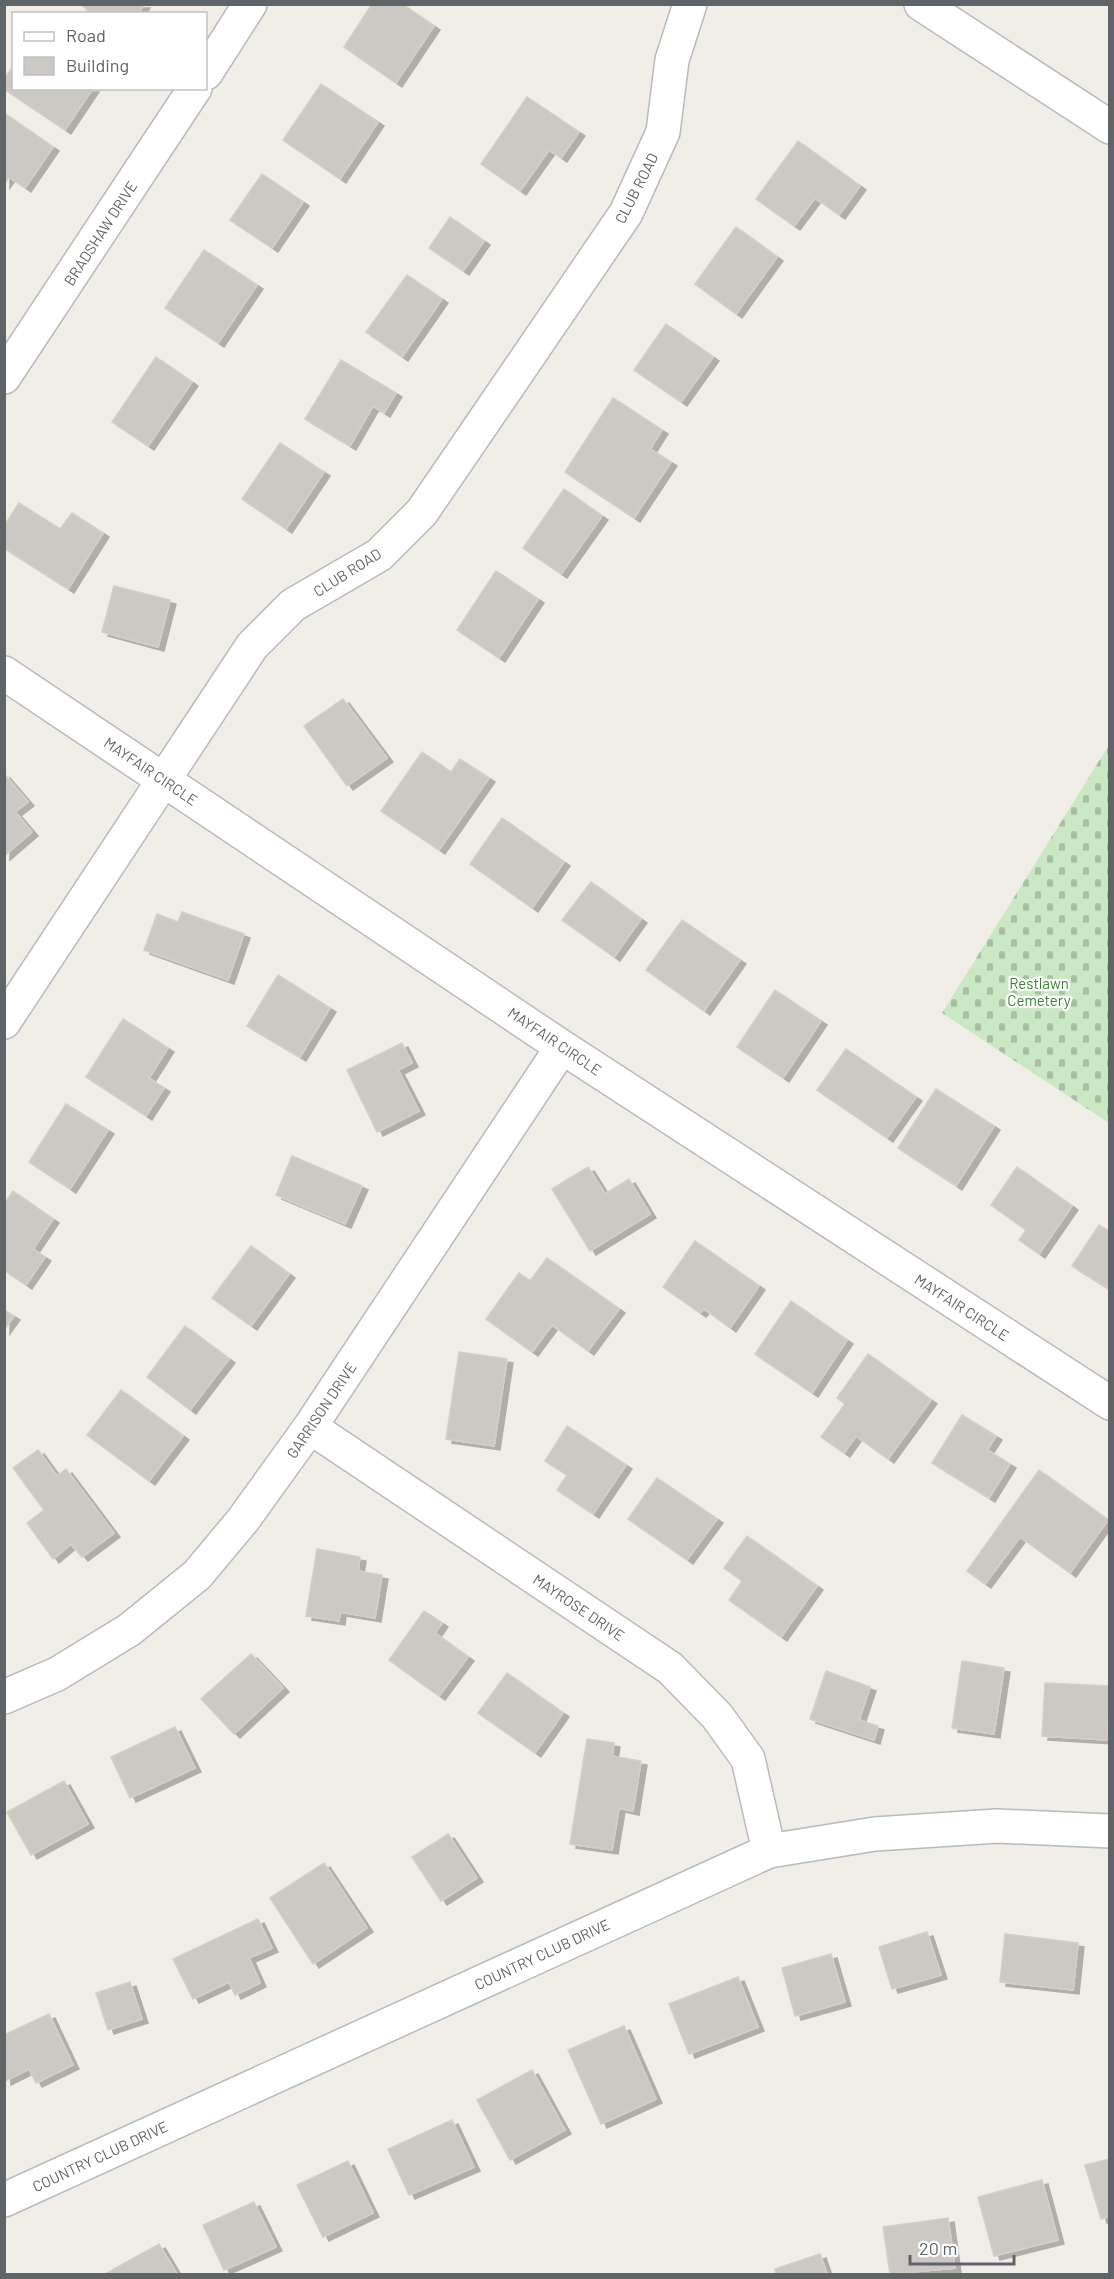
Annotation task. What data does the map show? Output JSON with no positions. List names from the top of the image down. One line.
{"streets":{"street":["CLUB ROAD","BRADSHAW DRIVE","MAYFAIR CIRCLE","GARRISON DRIVE","MAYROSE DRIVE","COUNTRY CLUB DRIVE"]},"crossings":[["CLUB ROAD","MAYFAIR CIRCLE"],["MAYFAIR CIRCLE","GARRISON DRIVE"],["GARRISON DRIVE","MAYROSE DRIVE"],["MAYROSE DRIVE","COUNTRY CLUB DRIVE"]],"parks":["Restlawn Cemetery"],"legend":["Road","Building"],"scale_bar":"20 m"}
